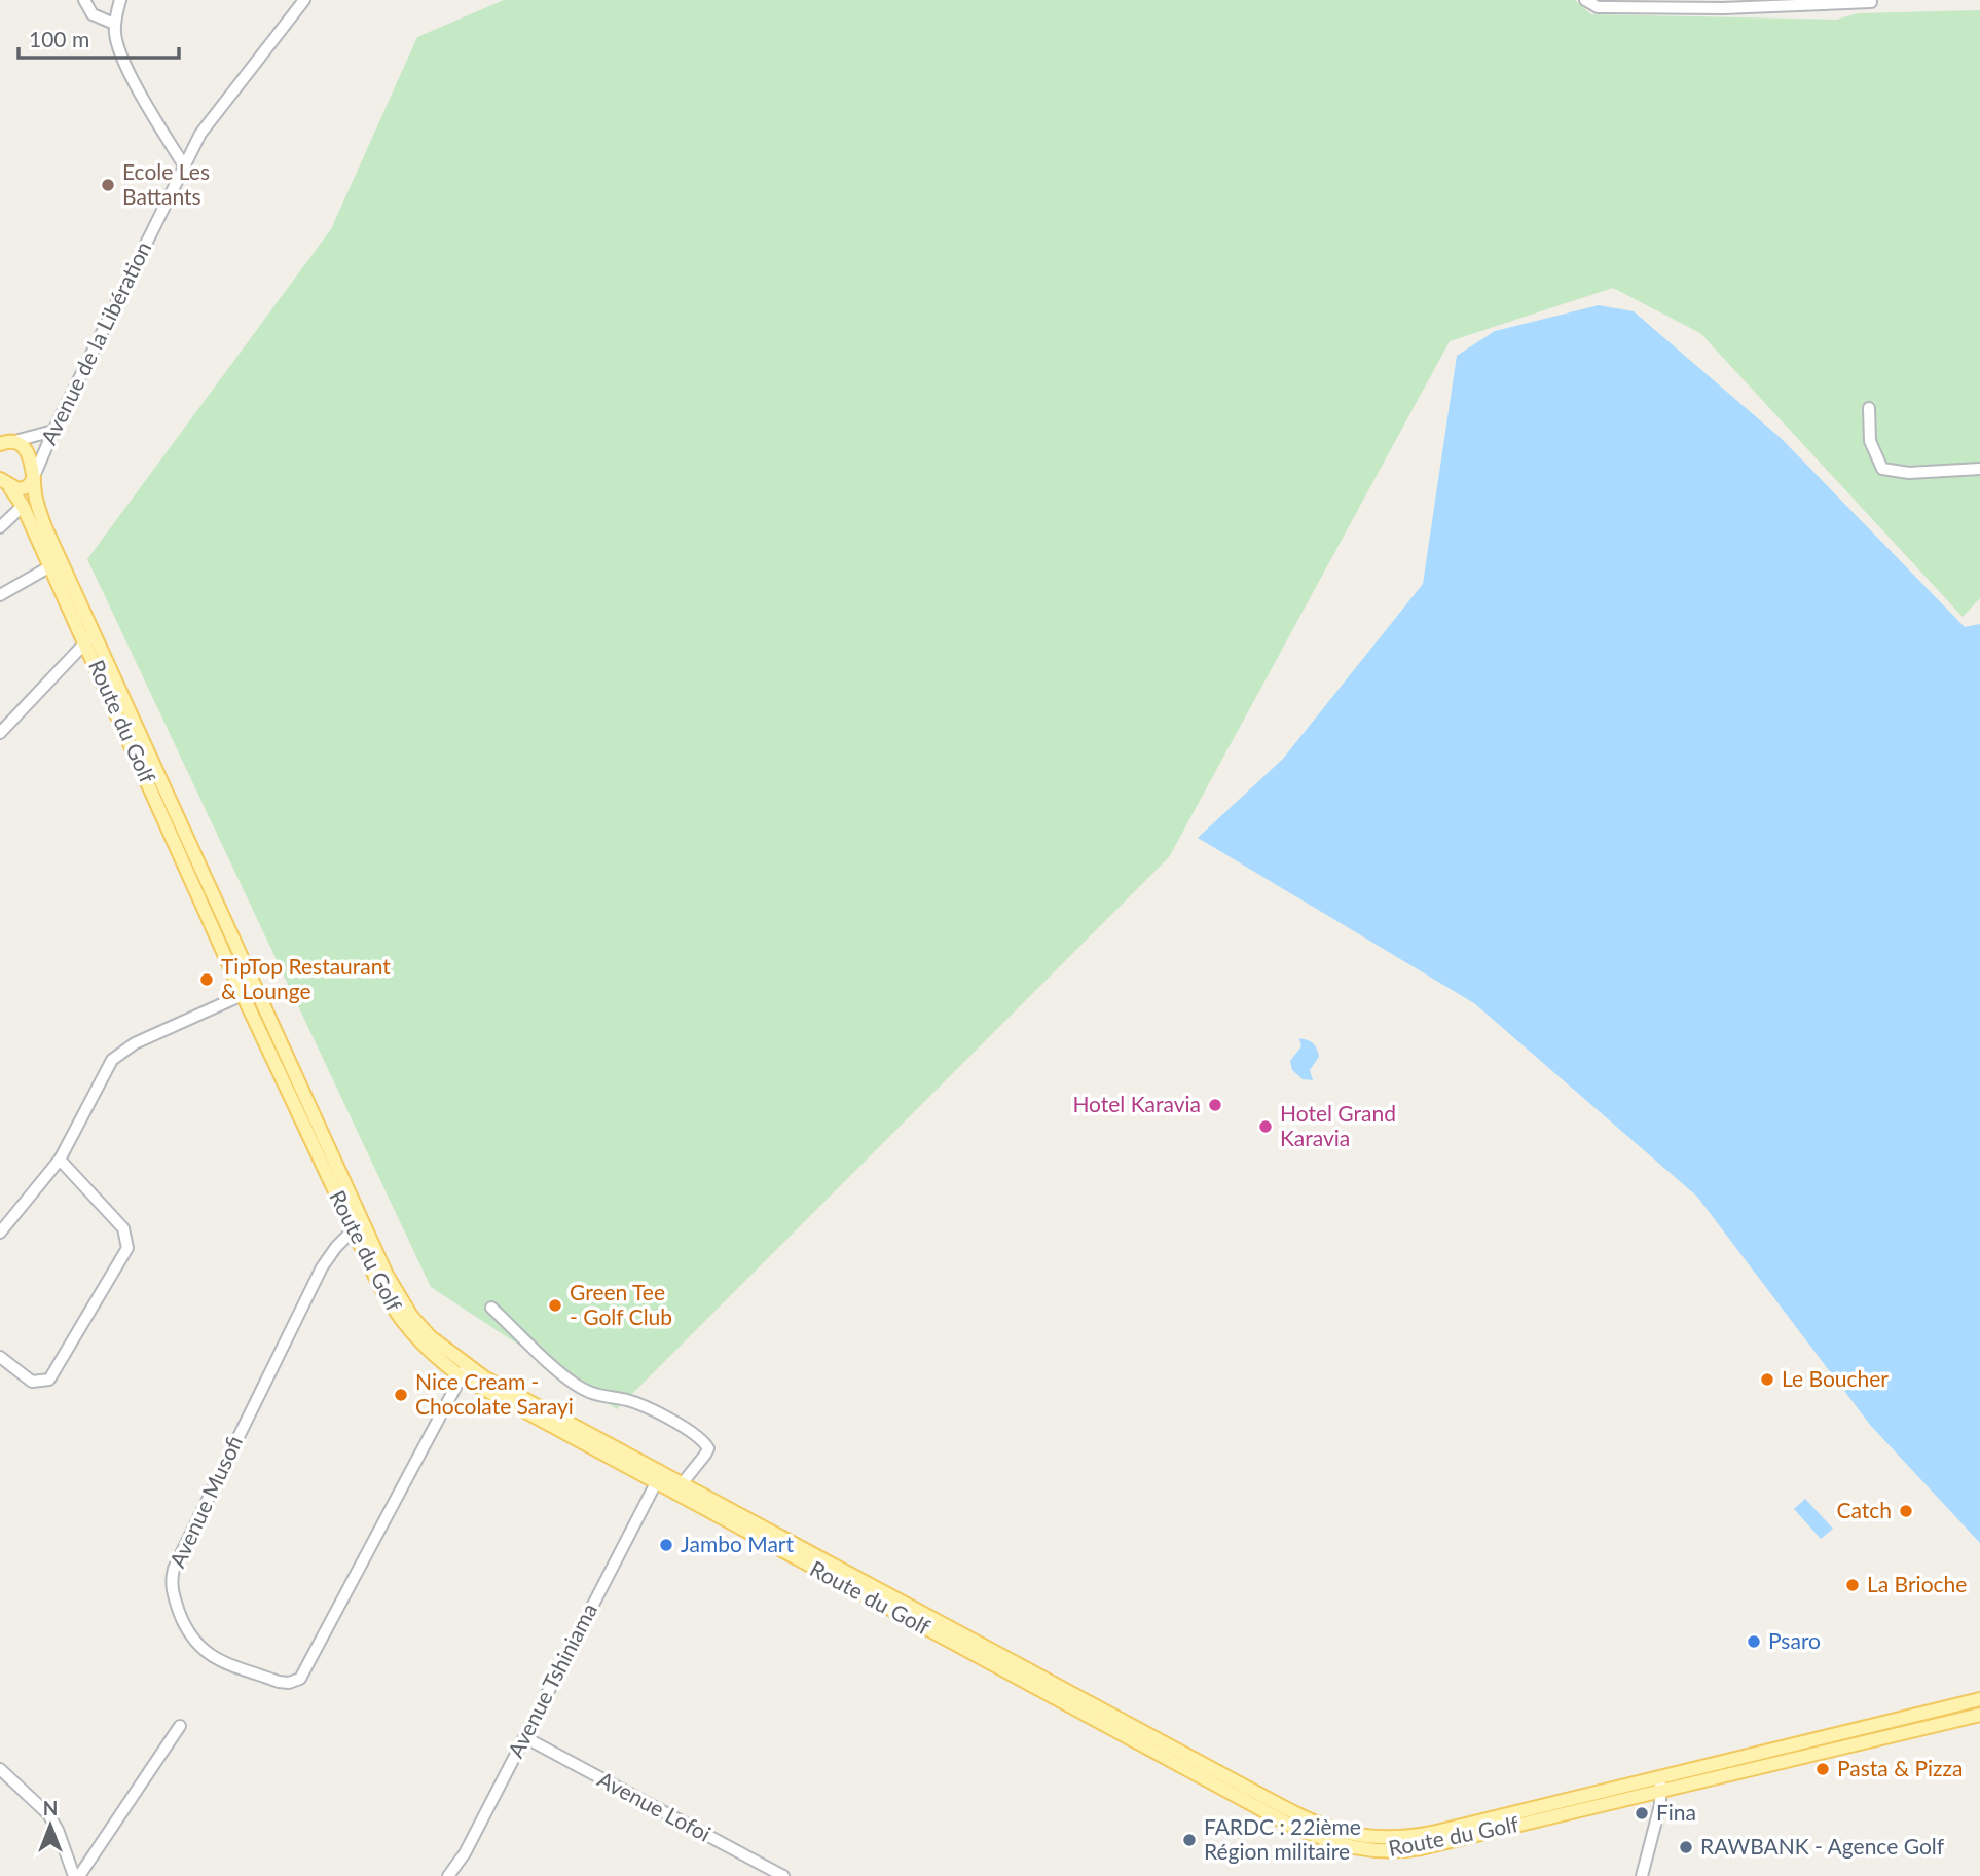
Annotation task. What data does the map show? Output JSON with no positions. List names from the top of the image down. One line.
{"streets":{"main road":["Route du Golf"],"street":["Avenue de la Libération","Avenue Musofi","Avenue Tshiniama","Avenue Lofoi"]},"crossings":[["Route du Golf","Avenue Musofi"],["Route du Golf","Avenue Tshiniama"],["Avenue Tshiniama","Avenue Lofoi"]],"places":["Ecole Les Battants","TipTop Restaurant & Lounge","Hotel Karavia","Hotel Grand Karavia","Green Tee - Golf Club","Le Boucher","Nice Cream - Chocolate Sarayi","Catch","Jambo Mart","La Brioche","Psaro","Pasta & Pizza","Fina","FARDC : 22ième Région militaire","RAWBANK - Agence Golf"],"scale_bar":"100 m","north":"top"}
